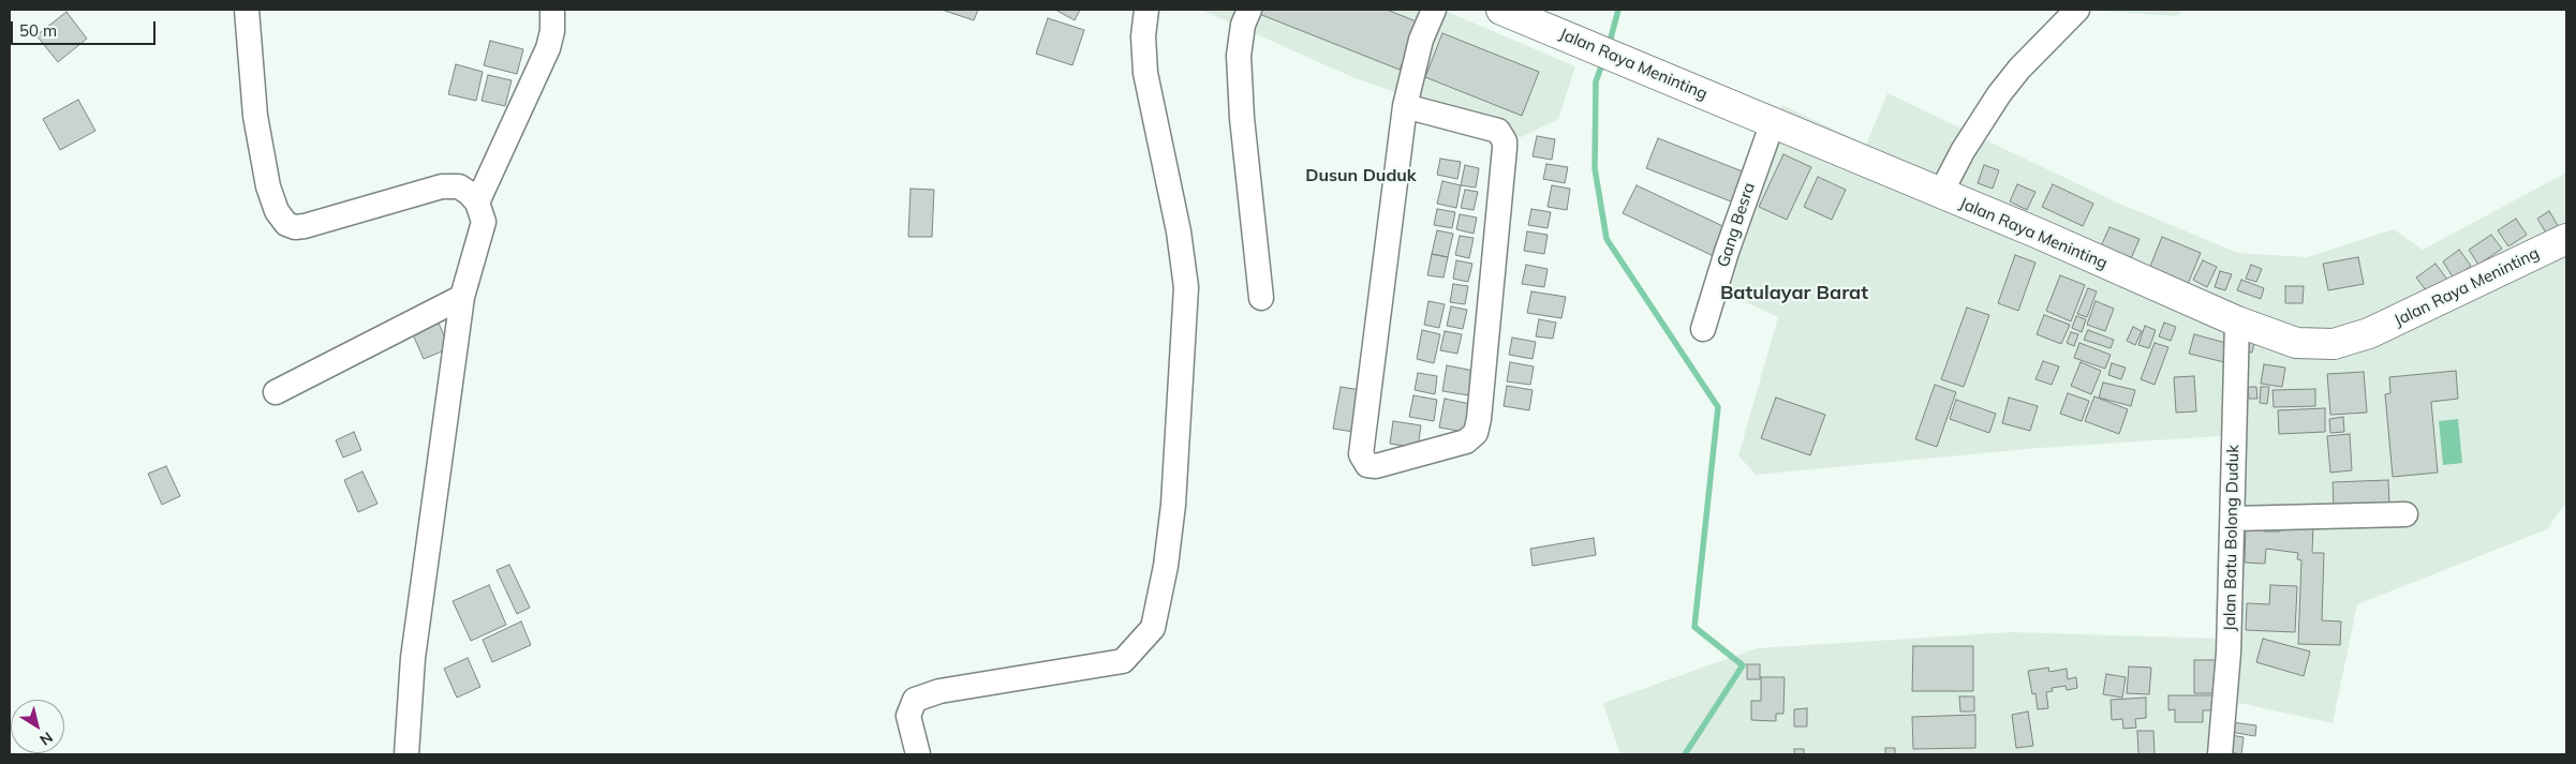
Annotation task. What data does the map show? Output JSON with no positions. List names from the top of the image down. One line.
{"streets":{"highway":["Jalan Raya Meninting"],"street":["Gang Besra","Jalan Batu Bolong Duduk"]},"crossings":[["Jalan Raya Meninting","Gang Besra"],["Jalan Raya Meninting","Jalan Batu Bolong Duduk"]],"districts":["Dusun Duduk","Batulayar Barat"],"scale_bar":"50 m","north":"bottom right"}
